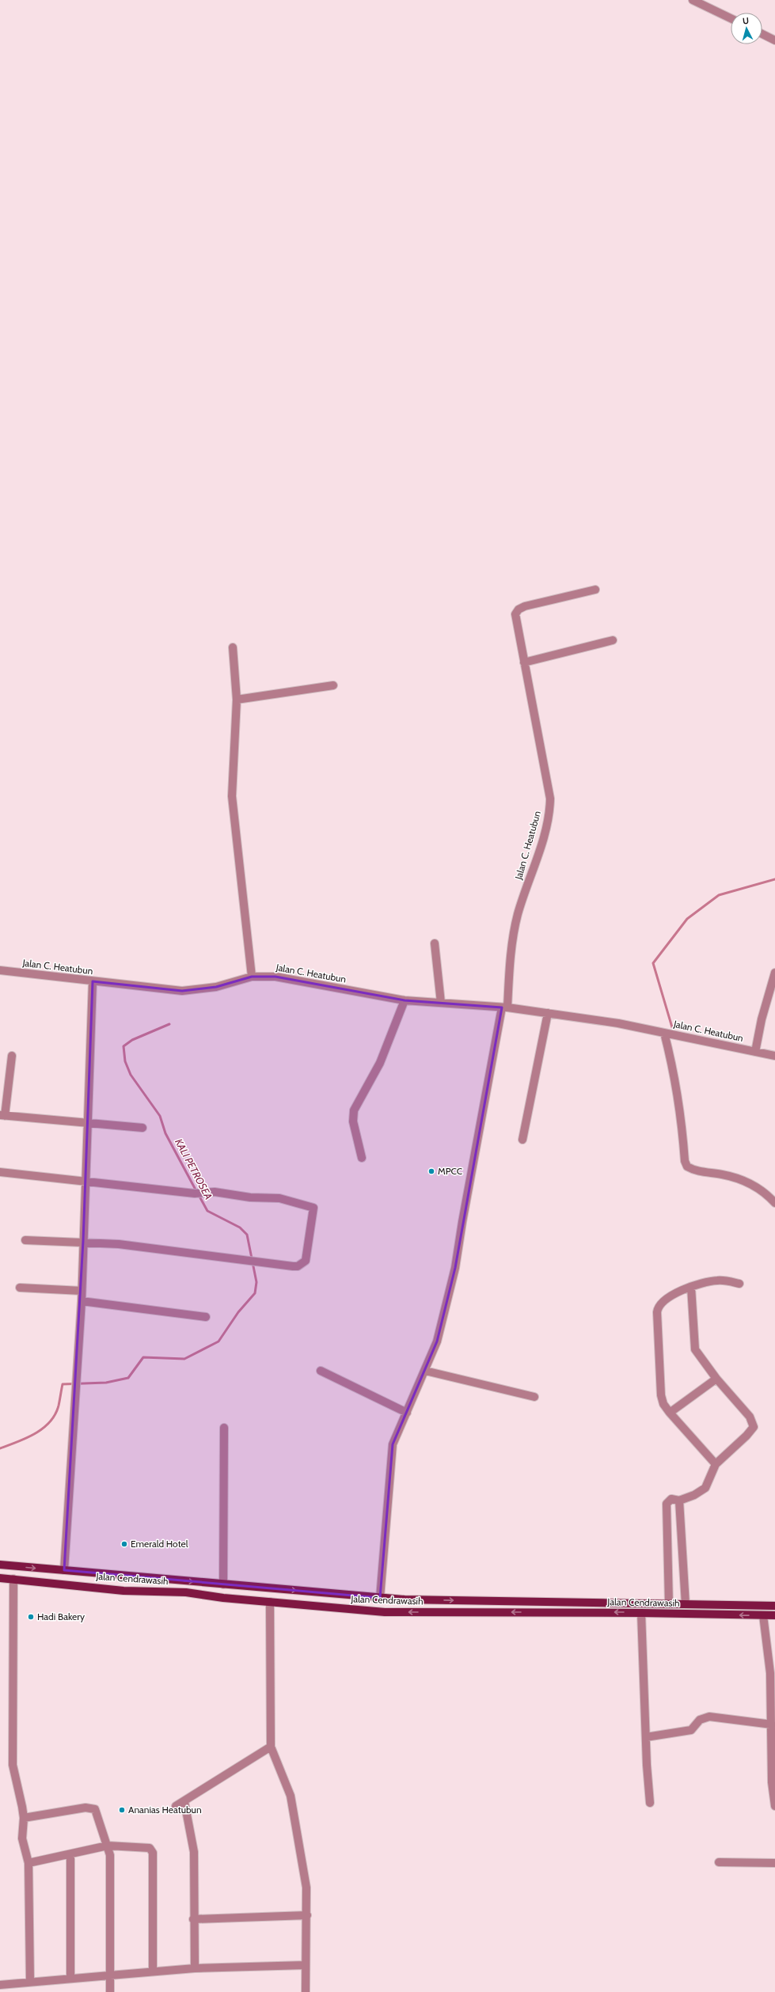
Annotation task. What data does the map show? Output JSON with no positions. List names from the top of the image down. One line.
{"streets":{"main road":["Jalan Cendrawasih"],"street":["Jalan C. Heatubun"]},"water":["KALI PETROSEA"],"places":["MPCC","Emerald Hotel","Hadi Bakery","Ananias Heatubun"],"north":"top"}
